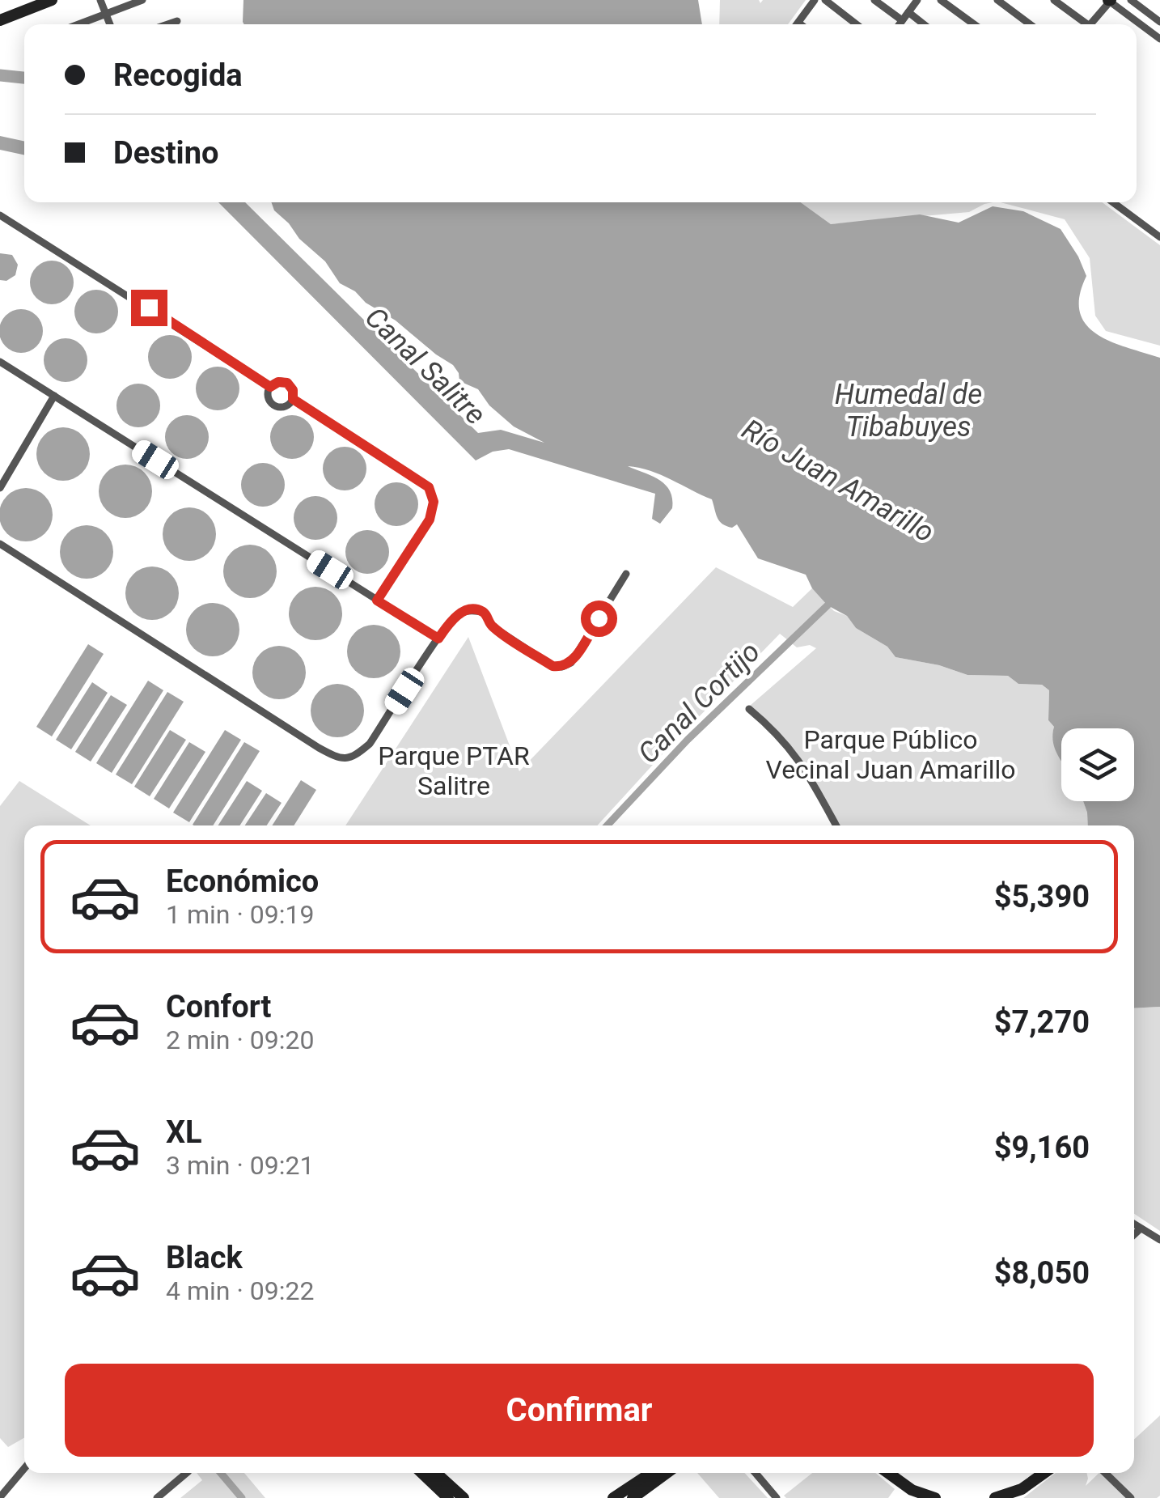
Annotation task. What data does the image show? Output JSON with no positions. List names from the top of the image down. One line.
{"water":["Canal Salitre","Humedal de Tibabuyes","Río Juan Amarillo","Canal Cortijo"],"parks":["Parque Público Vecinal Juan Amarillo","Parque PTAR Salitre"],"page":{"banner":["Recogida","Destino"],"list":[{"name":"Económico","note":"1 min · 09:19","value":"$5,390"},{"name":"Confort","note":"2 min · 09:20","value":"$7,270"},{"name":"XL","note":"3 min · 09:21","value":"$9,160"},{"name":"Black","note":"4 min · 09:22","value":"$8,050"}],"buttons":"Confirmar"}}
